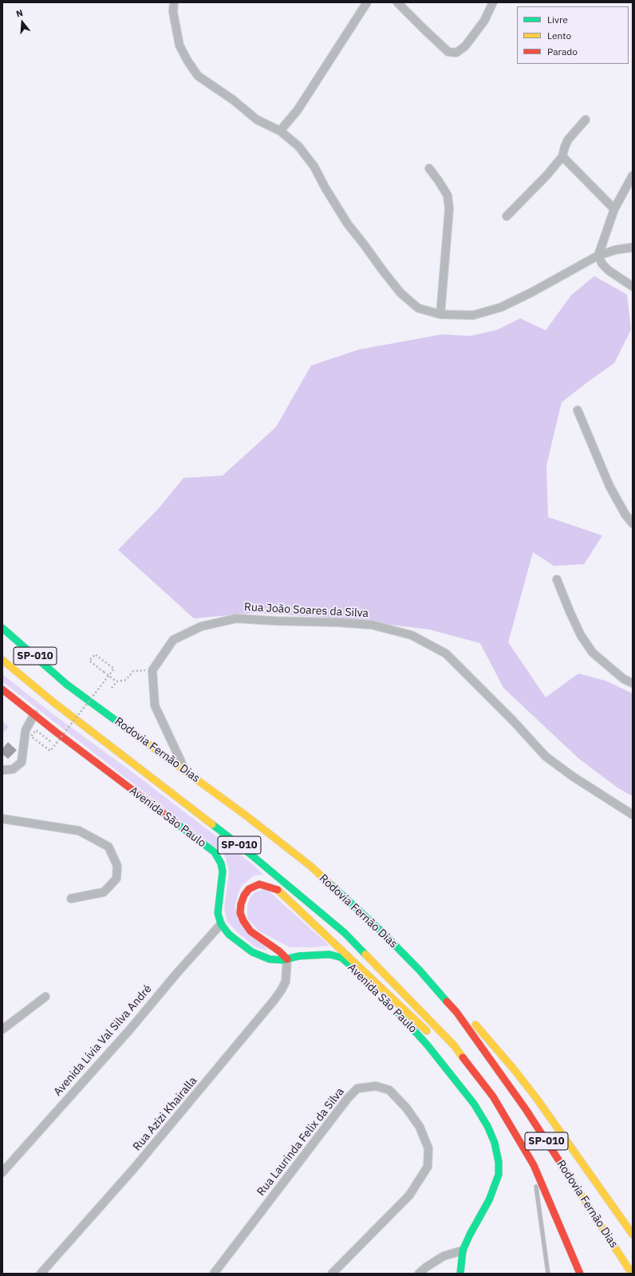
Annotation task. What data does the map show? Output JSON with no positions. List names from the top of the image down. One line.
{"streets":{"main road":["SP-010","Rodovia Fernão Dias","Avenida São Paulo"],"street":["Rua João Soares da Silva","Avenida Lívia Val Silva André","Rua Azizi Khairalla","Rua Laurinda Felix da Silva"]},"crossings":[["Avenida São Paulo","Avenida Lívia Val Silva André"],["Avenida São Paulo","Rua Azizi Khairalla"]],"legend":["Livre","Lento","Parado"],"north":"top"}
